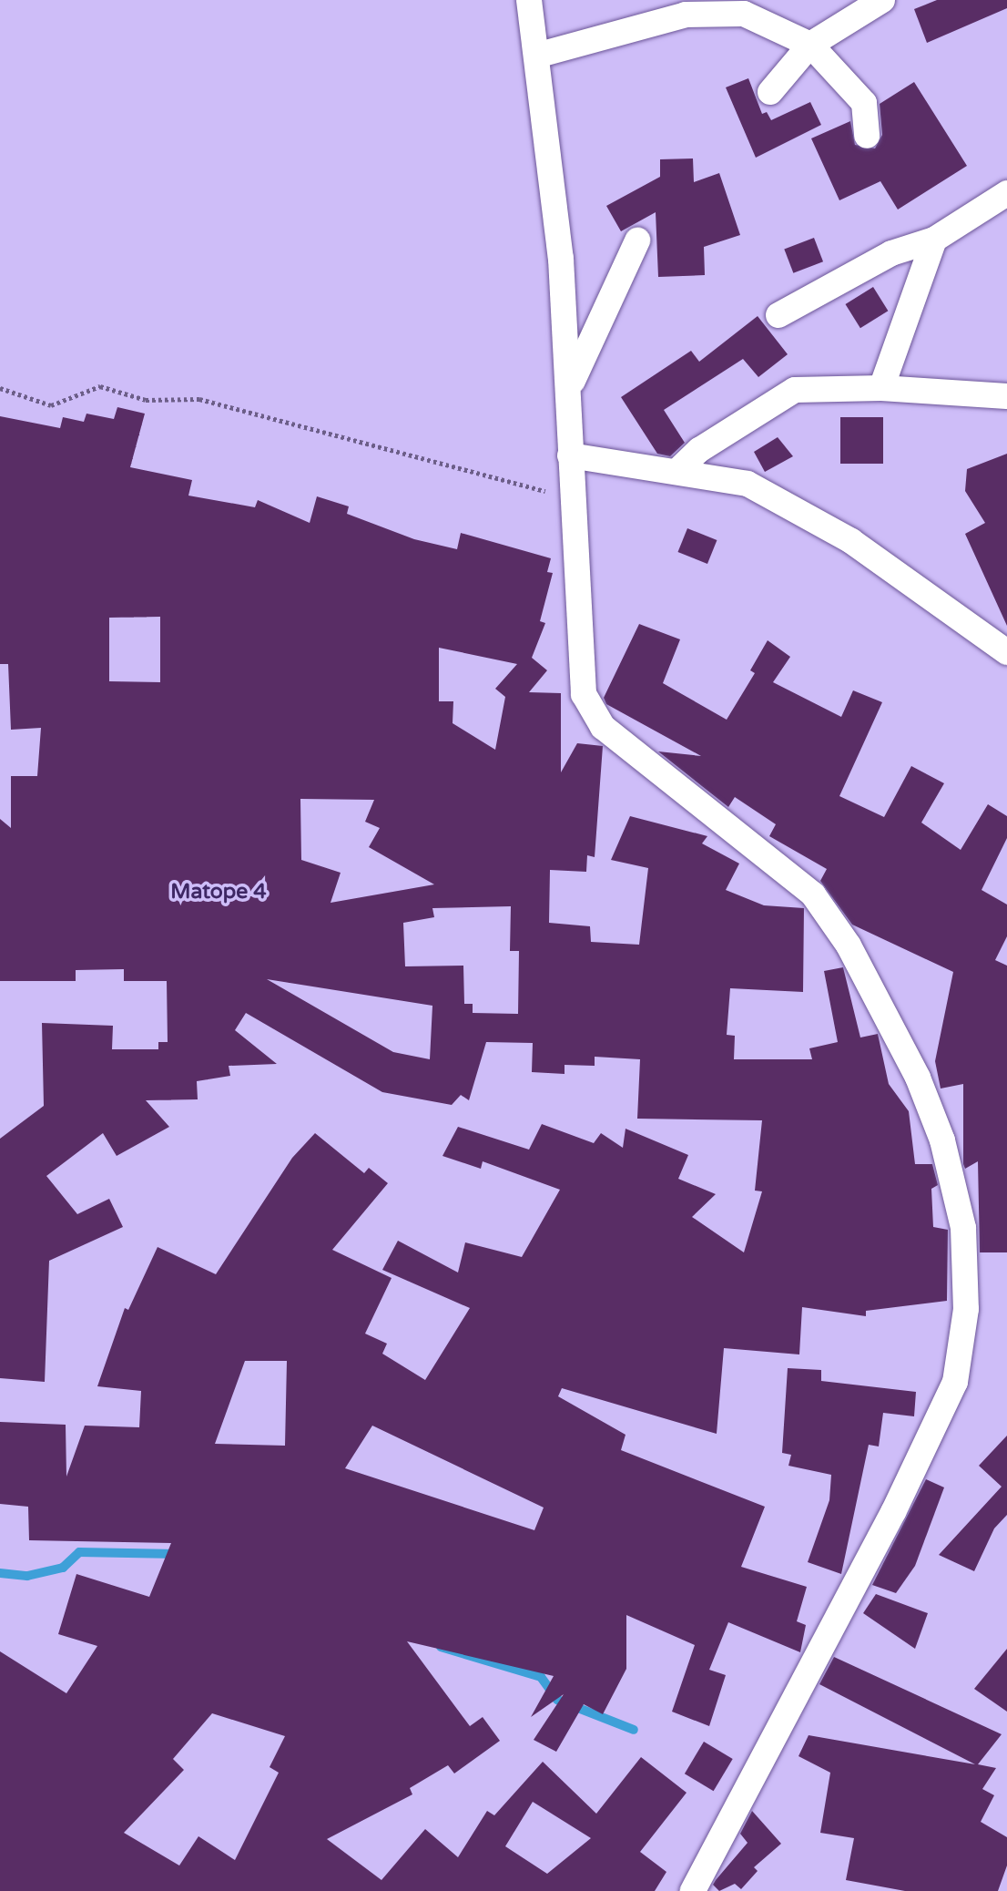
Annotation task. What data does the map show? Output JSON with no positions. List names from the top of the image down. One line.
{"districts":["Matope 4"]}
